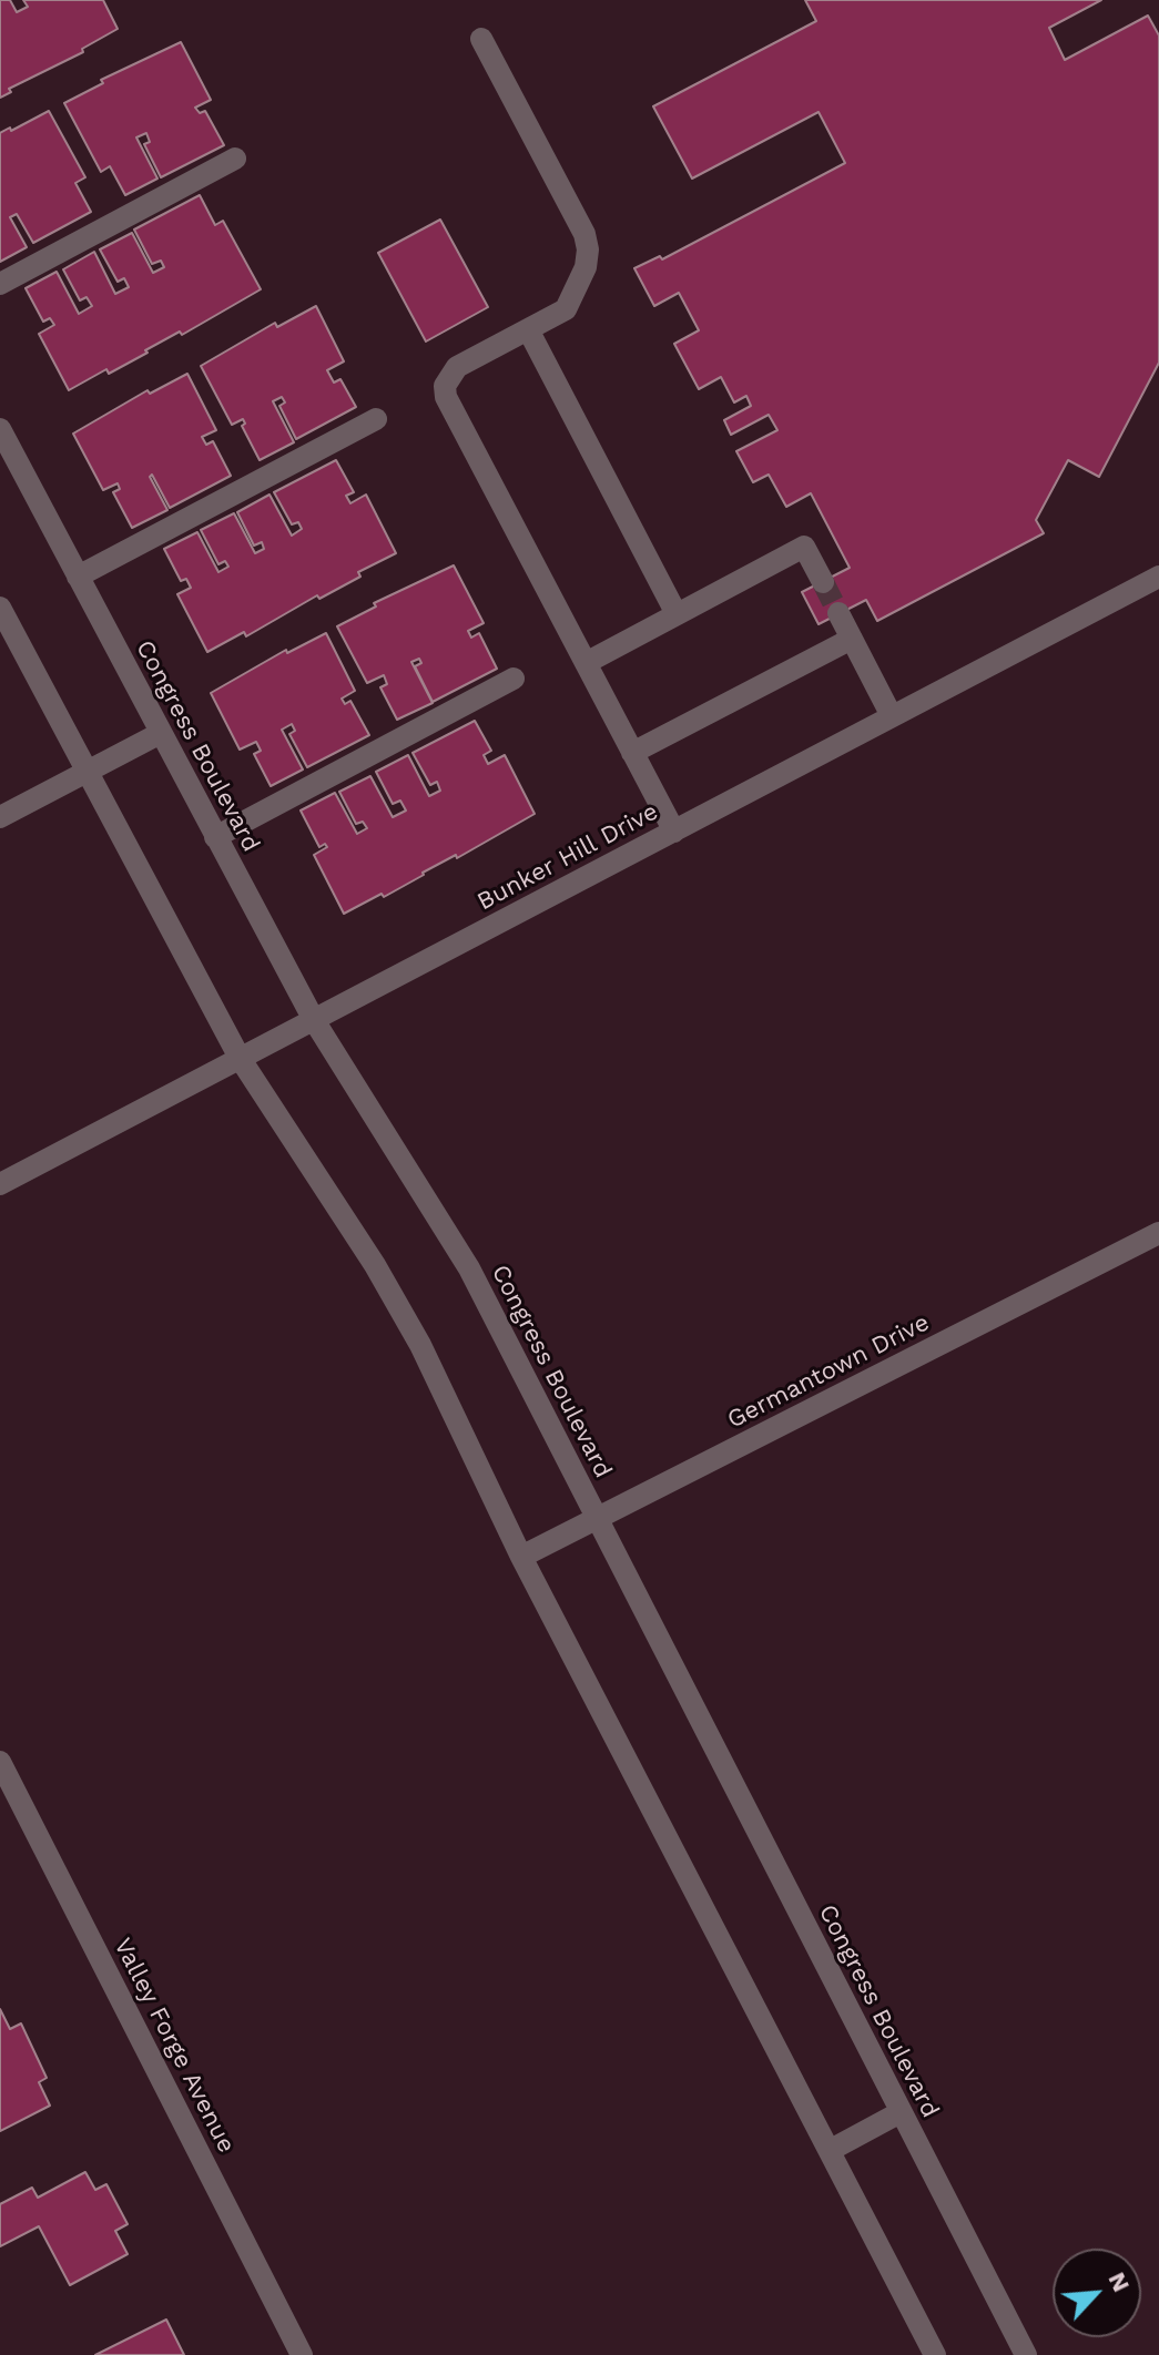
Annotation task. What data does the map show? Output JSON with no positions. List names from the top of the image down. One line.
{"streets":{"street":["Congress Boulevard","Bunker Hill Drive","Germantown Drive","Valley Forge Avenue"]},"crossings":[["Congress Boulevard","Bunker Hill Drive"],["Congress Boulevard","Germantown Drive"]],"north":"top right"}
